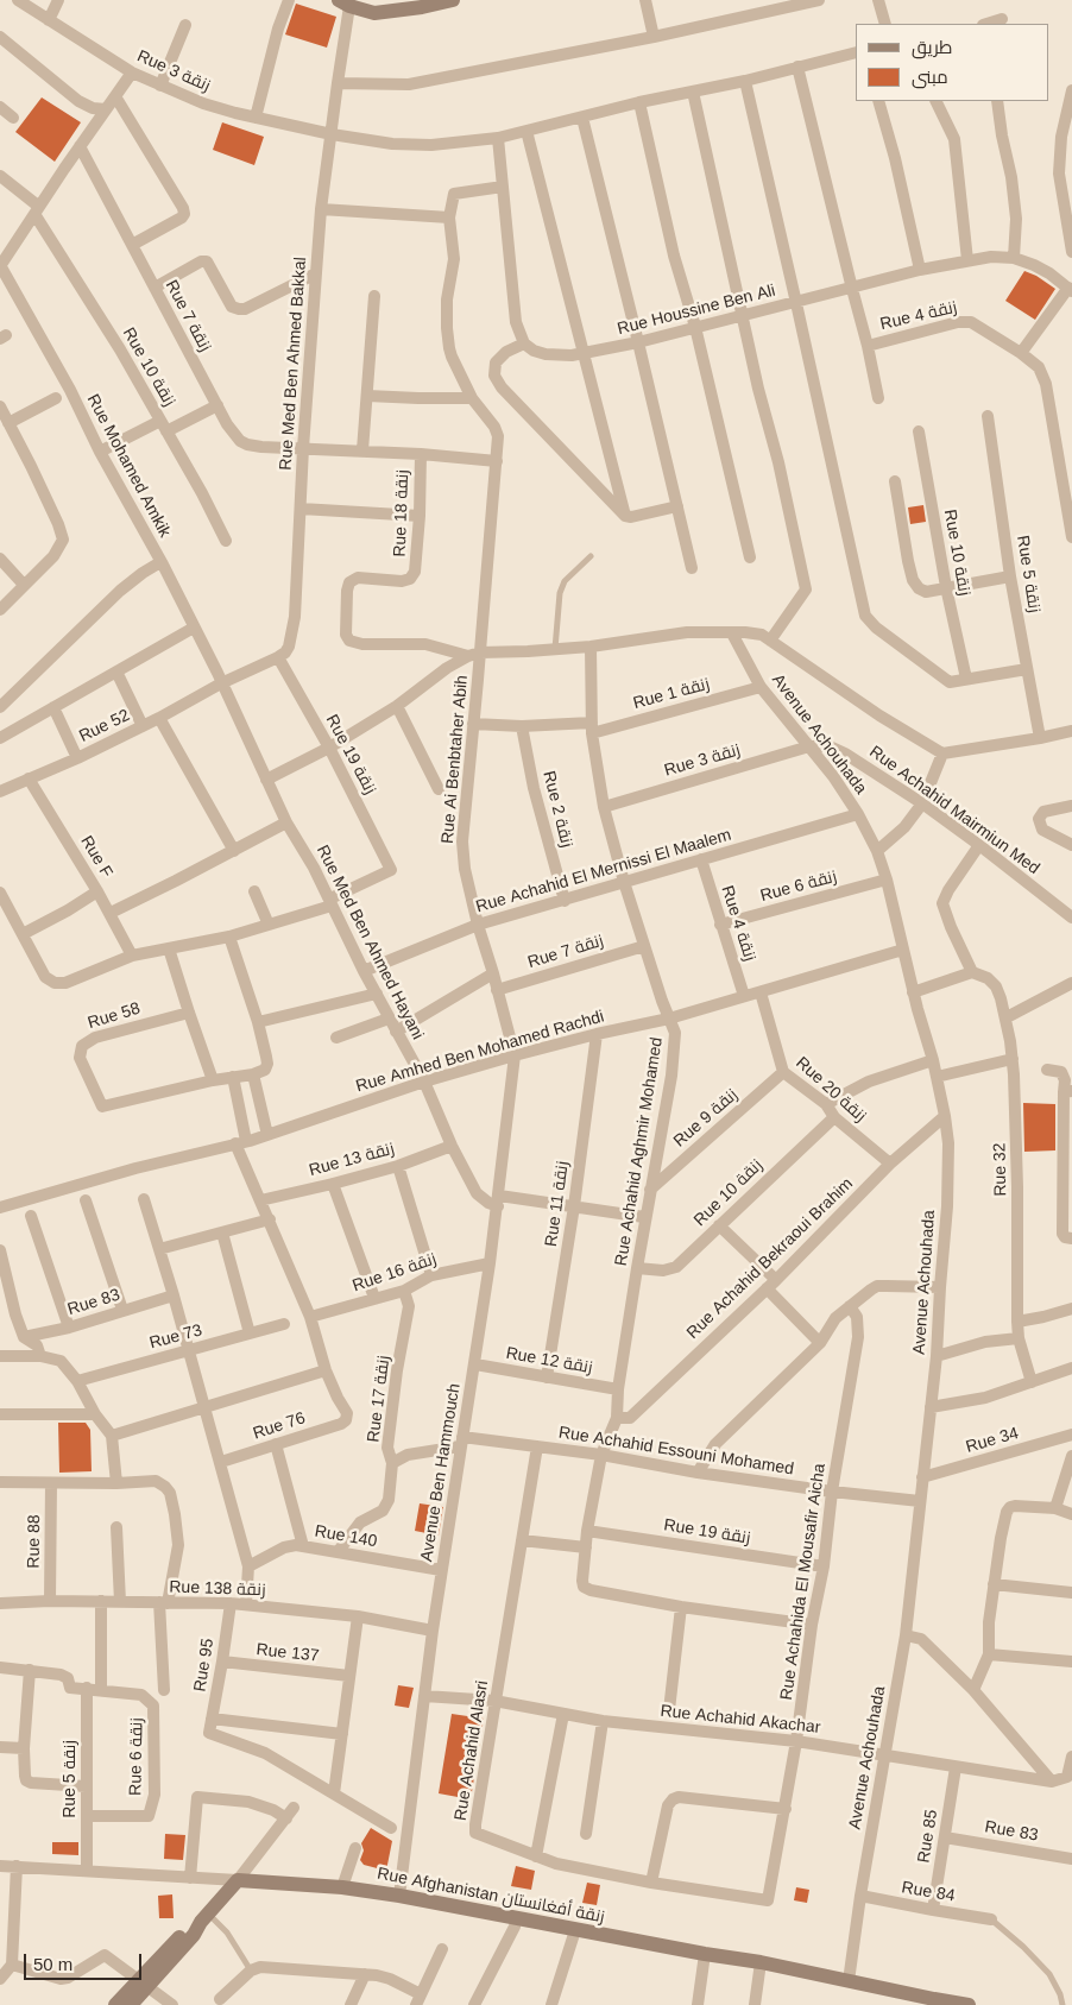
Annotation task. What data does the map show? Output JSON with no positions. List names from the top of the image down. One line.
{"streets":{"street":["Rue 3 زنقة","Rue Houssine Ben Ali","Rue 7 زنقة","Rue 4 زنقة","Rue Med Ben Ahmed Bakkal","Rue 10 زنقة","Rue Mohamed Amkik","Rue 18 زنقة","Rue 5 زنقة","Rue 1 زنقة","Rue 52","Avenue Achouhada","Rue 19 زنقة","Rue Ai Benbtaher Abih","Rue 2 زنقة","Rue Achahid Mairmiun Med","Rue F","Rue Achahid El Mernissi El Maalem","Rue 6 زنقة","Rue Med Ben Ahmed Hayani","Rue 58","Rue Amhed Ben Mohamed Rachdi","Rue 20 زنقة","Rue 9 زنقة","Rue Achahid Aghmir Mohamed","Rue 13 زنقة","Rue 32","Rue 11 زنقة","Rue Achahid Bekraoui Brahim","Rue 16 زنقة","Rue 83","Rue 73","Rue 12 زنقة","Rue 17 زنقة","Rue 76","Rue 34","Rue Achahid Essouni Mohamed","Avenue Ben Hammouch","Rue 140","Rue 88","Rue Achahida El Mousafir Aicha","Rue 138 زنقة","Rue 137","Rue 95","Rue Achahid Akachar","Rue Achahid Alasri","Rue 85","Rue 84","Rue Afghanistan زنقة أفغانستان"]},"crossings":[["Rue 3 زنقة","Rue Med Ben Ahmed Bakkal"],["Rue 3 زنقة","Rue Mohamed Amkik"],["Rue 3 زنقة","Avenue Achouhada"],["Rue 3 زنقة","Rue Achahid Mairmiun Med"],["Rue 3 زنقة","Rue Achahid Aghmir Mohamed"],["Rue 7 زنقة","Rue Med Ben Ahmed Bakkal"],["Rue 7 زنقة","Rue Mohamed Amkik"],["Rue 7 زنقة","Rue 18 زنقة"],["Rue 7 زنقة","Rue Ai Benbtaher Abih"],["Rue 7 زنقة","Rue Achahid Aghmir Mohamed"],["Rue 4 زنقة","Rue Achahid El Mernissi El Maalem"],["Rue 4 زنقة","Rue 6 زنقة"],["Rue 4 زنقة","Rue Amhed Ben Mohamed Rachdi"],["Rue Med Ben Ahmed Bakkal","Rue 19 زنقة"],["Rue 10 زنقة","Rue Mohamed Amkik"],["Rue 10 زنقة","Rue 20 زنقة"],["Rue 10 زنقة","Rue Achahid Aghmir Mohamed"],["Rue Mohamed Amkik","Rue 52"],["Rue Mohamed Amkik","Rue Med Ben Ahmed Hayani"],["Rue 18 زنقة","Rue Ai Benbtaher Abih"],["Rue 5 زنقة","Rue 6 زنقة"],["Rue 5 زنقة","Rue Afghanistan زنقة أفغانستان"],["Rue 1 زنقة","Avenue Achouhada"],["Rue 1 زنقة","Rue Ai Benbtaher Abih"],["Rue 1 زنقة","Rue 2 زنقة"],["Rue 1 زنقة","Rue Achahid Aghmir Mohamed"],["Rue 52","Rue F"],["Rue 52","Rue Med Ben Ahmed Hayani"],["Avenue Achouhada","Rue Achahid Mairmiun Med"],["Avenue Achouhada","Rue Achahid El Mernissi El Maalem"],["Avenue Achouhada","Rue 6 زنقة"],["Avenue Achouhada","Rue Amhed Ben Mohamed Rachdi"],["Avenue Achouhada","Rue Achahid Bekraoui Brahim"],["Avenue Achouhada","Rue 34"],["Avenue Achouhada","Rue Achahid Essouni Mohamed"],["Avenue Achouhada","Rue Achahid Akachar"],["Avenue Achouhada","Rue 84"],["Avenue Achouhada","Rue Afghanistan زنقة أفغانستان"],["Rue 19 زنقة","Rue Med Ben Ahmed Hayani"],["Rue 19 زنقة","Rue Achahid Aghmir Mohamed"],["Rue 19 زنقة","Rue Achahida El Mousafir Aicha"],["Rue Ai Benbtaher Abih","Rue Achahid El Mernissi El Maalem"],["Rue Ai Benbtaher Abih","Rue Amhed Ben Mohamed Rachdi"],["Rue Ai Benbtaher Abih","Avenue Ben Hammouch"],["Rue 2 زنقة","Rue Achahid El Mernissi El Maalem"],["Rue Achahid El Mernissi El Maalem","Rue Med Ben Ahmed Hayani"],["Rue Achahid El Mernissi El Maalem","Rue Achahid Aghmir Mohamed"],["Rue Med Ben Ahmed Hayani","Rue Amhed Ben Mohamed Rachdi"],["Rue Med Ben Ahmed Hayani","Rue 13 زنقة"],["Rue Med Ben Ahmed Hayani","Avenue Ben Hammouch"],["Rue Amhed Ben Mohamed Rachdi","Rue 20 زنقة"],["Rue Amhed Ben Mohamed Rachdi","Rue Achahid Aghmir Mohamed"],["Rue Amhed Ben Mohamed Rachdi","Rue 11 زنقة"],["Rue Amhed Ben Mohamed Rachdi","Avenue Ben Hammouch"],["Rue 20 زنقة","Rue 9 زنقة"],["Rue 20 زنقة","Rue Achahid Bekraoui Brahim"],["Rue 9 زنقة","Rue Achahid Aghmir Mohamed"],["Rue Achahid Aghmir Mohamed","Rue Achahid Bekraoui Brahim"],["Rue Achahid Aghmir Mohamed","Rue 12 زنقة"],["Rue Achahid Aghmir Mohamed","Rue Achahid Essouni Mohamed"],["Rue 11 زنقة","Rue 12 زنقة"],["Rue 16 زنقة","Rue 17 زنقة"],["Rue 16 زنقة","Avenue Ben Hammouch"],["Rue 83","Rue 85"],["Rue 12 زنقة","Avenue Ben Hammouch"],["Rue 17 زنقة","Rue Achahid Essouni Mohamed"],["Rue 17 زنقة","Rue 140"],["Rue Achahid Essouni Mohamed","Avenue Ben Hammouch"],["Rue Achahid Essouni Mohamed","Rue Achahida El Mousafir Aicha"],["Rue Achahid Essouni Mohamed","Rue Achahid Alasri"],["Avenue Ben Hammouch","Rue 140"],["Avenue Ben Hammouch","Rue 138 زنقة"],["Avenue Ben Hammouch","Rue Achahid Akachar"],["Avenue Ben Hammouch","Rue Afghanistan زنقة أفغانستان"],["Rue 88","Rue 138 زنقة"],["Rue Achahida El Mousafir Aicha","Rue Achahid Akachar"],["Rue Achahida El Mousafir Aicha","Rue Achahid Alasri"],["Rue 138 زنقة","Rue 95"],["Rue 137","Rue 95"],["Rue Achahid Akachar","Rue Achahid Alasri"],["Rue Achahid Akachar","Rue 85"],["Rue 85","Rue 84"]],"legend":["طريق","مبنى"],"scale_bar":"50 m"}
